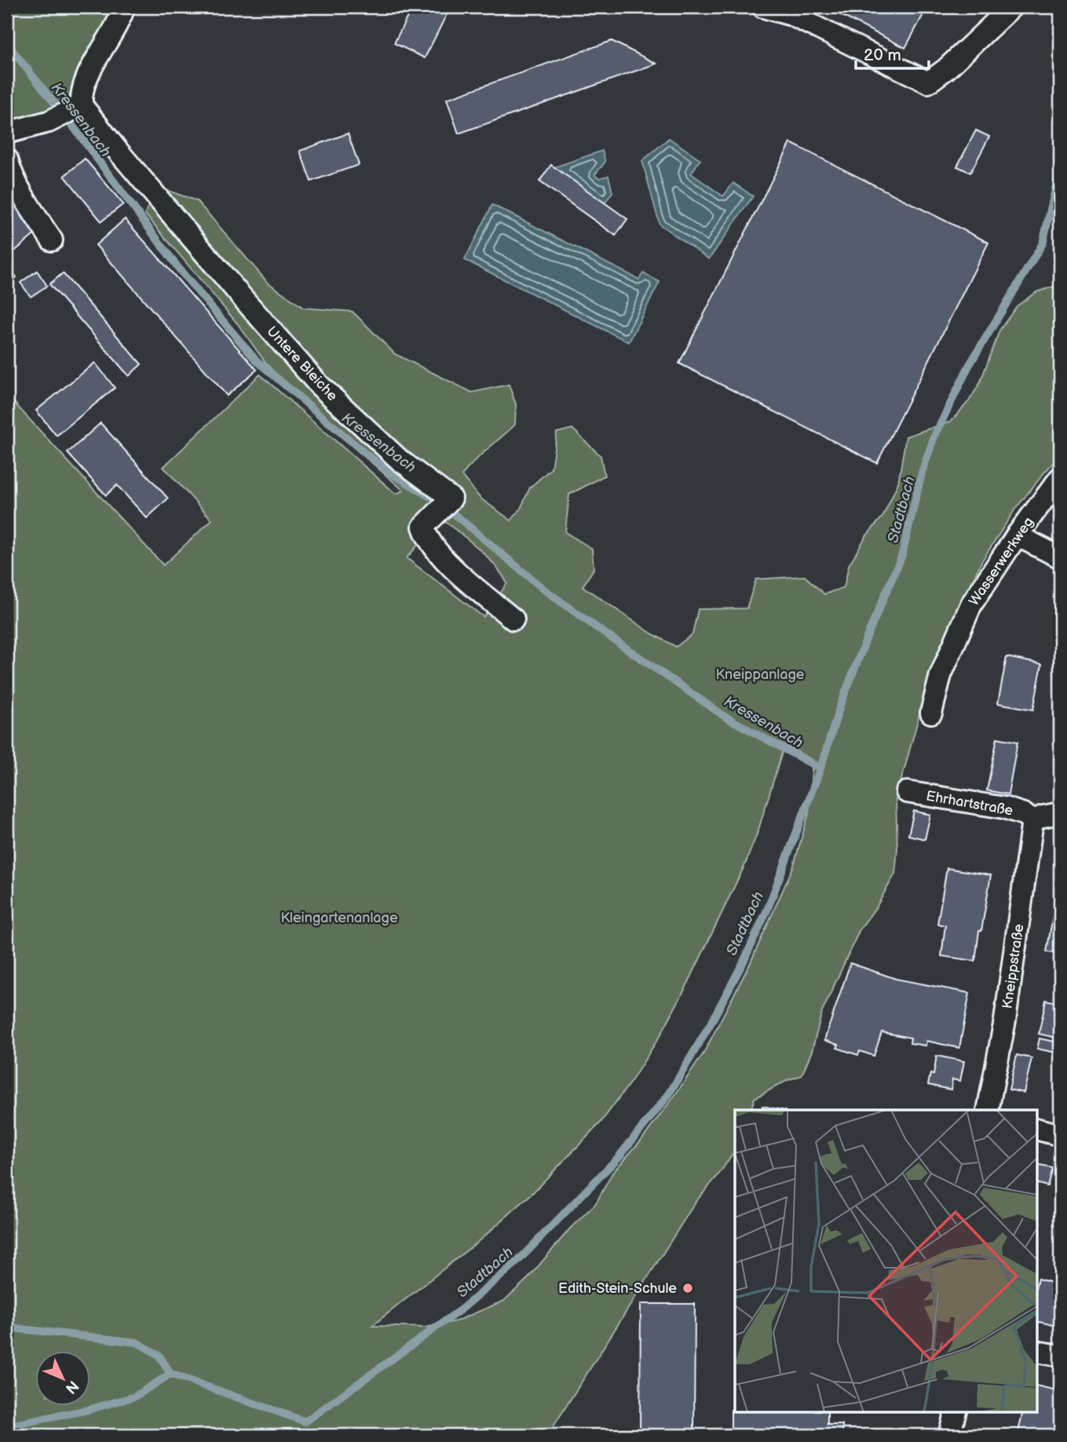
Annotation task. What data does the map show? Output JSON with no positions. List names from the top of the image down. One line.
{"streets":{"street":["Untere Bleiche","Wasserwerkweg","Ehrhartstraße","Kneippstraße"]},"crossings":[["Ehrhartstraße","Kneippstraße"]],"water":["Kressenbach","Stadtbach"],"parks":["Kneippanlage","Kleingartenanlage"],"places":["Edith-Stein-Schule"],"scale_bar":"20 m","north":"bottom right"}
